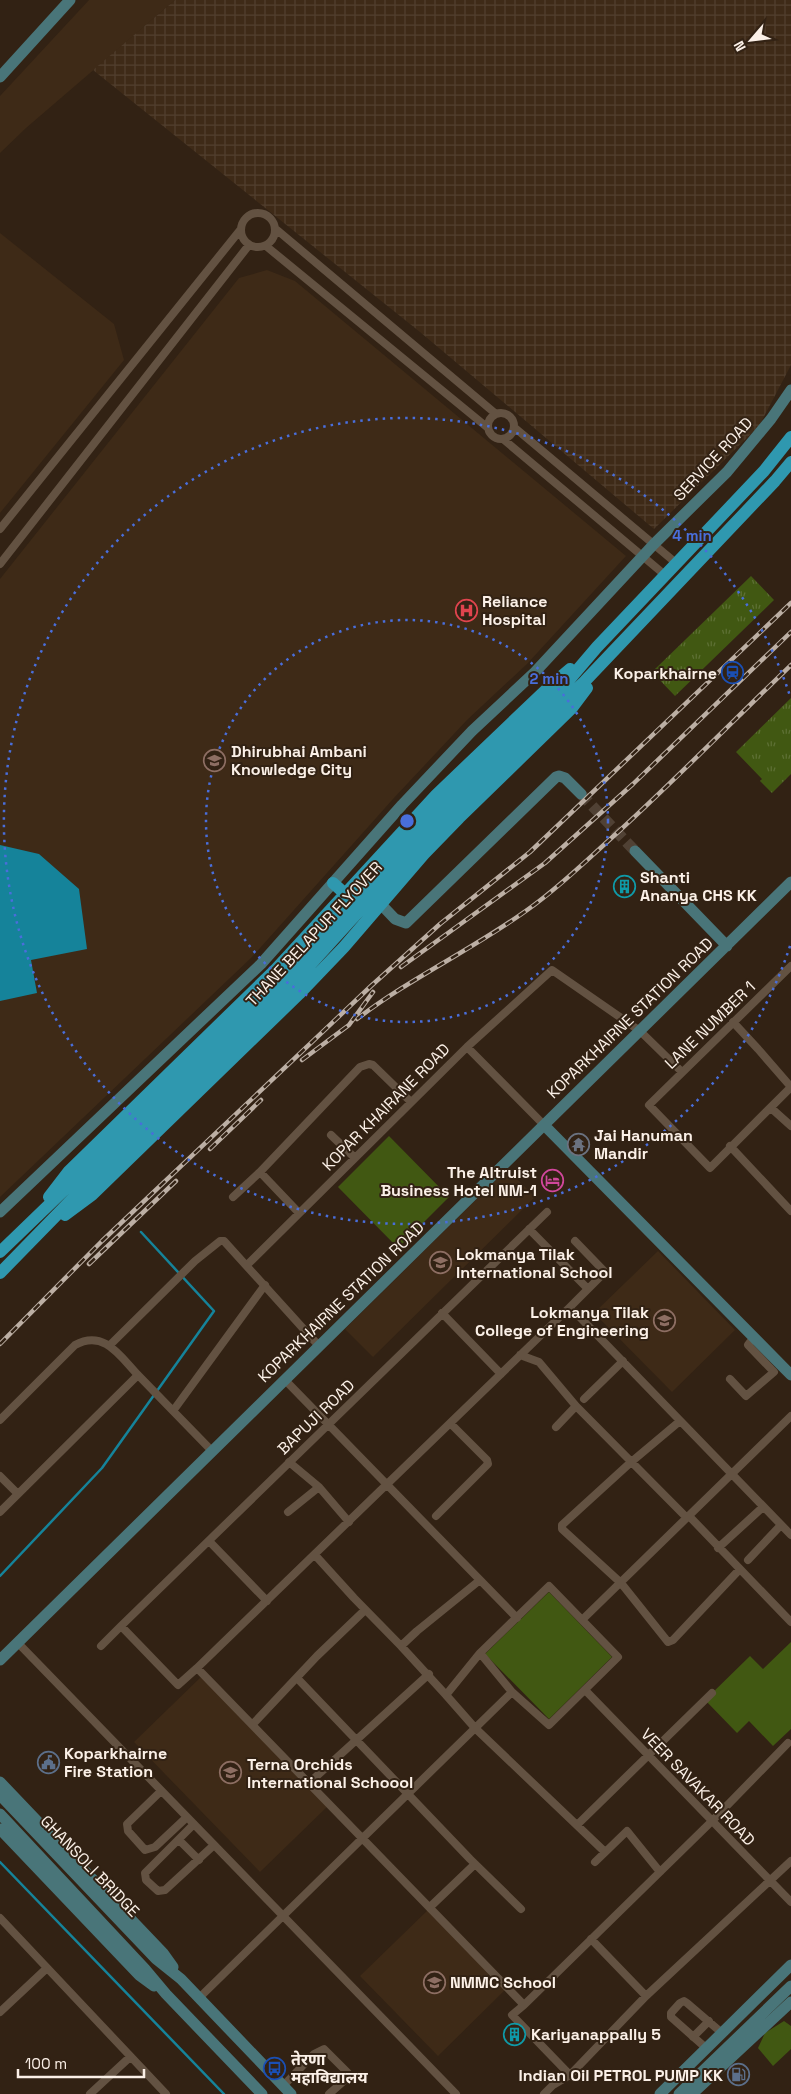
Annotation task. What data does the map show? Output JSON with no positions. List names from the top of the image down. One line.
{"streets":{"main road":["THANE BELAPUR FLYOVER"],"street":["SERVICE ROAD","KOPARKHAIRNE STATION ROAD","LANE NUMBER 1","KOPAR KHAIRANE ROAD","BAPUJI ROAD","VEER SAVAKAR ROAD","GHANSOLI BRIDGE"]},"crossings":[["KOPARKHAIRNE STATION ROAD","KOPAR KHAIRANE ROAD"]],"places":{"hospital":["Reliance Hospital"],"station":["Koparkhairne"],"school or university":["Dhirubhai Ambani Knowledge City","Lokmanya Tilak International School","Lokmanya Tilak College of Engineering","Terna Orchids International Schoool","NMMC School"],"building":["Shanti Ananya CHS KK","Kariyanappally 5"],"temple":["Jai Hanuman Mandir"],"hotel":["The Altruist Business Hotel NM-1"],"public building":["Koparkhairne Fire Station"],"bus stop":["तेरणा महाविद्यालय"],"fuel station":["Indian Oil PETROL PUMP KK"]},"scale_bar":"100 m","north":"bottom left","rings":["4 min","2 min"]}
